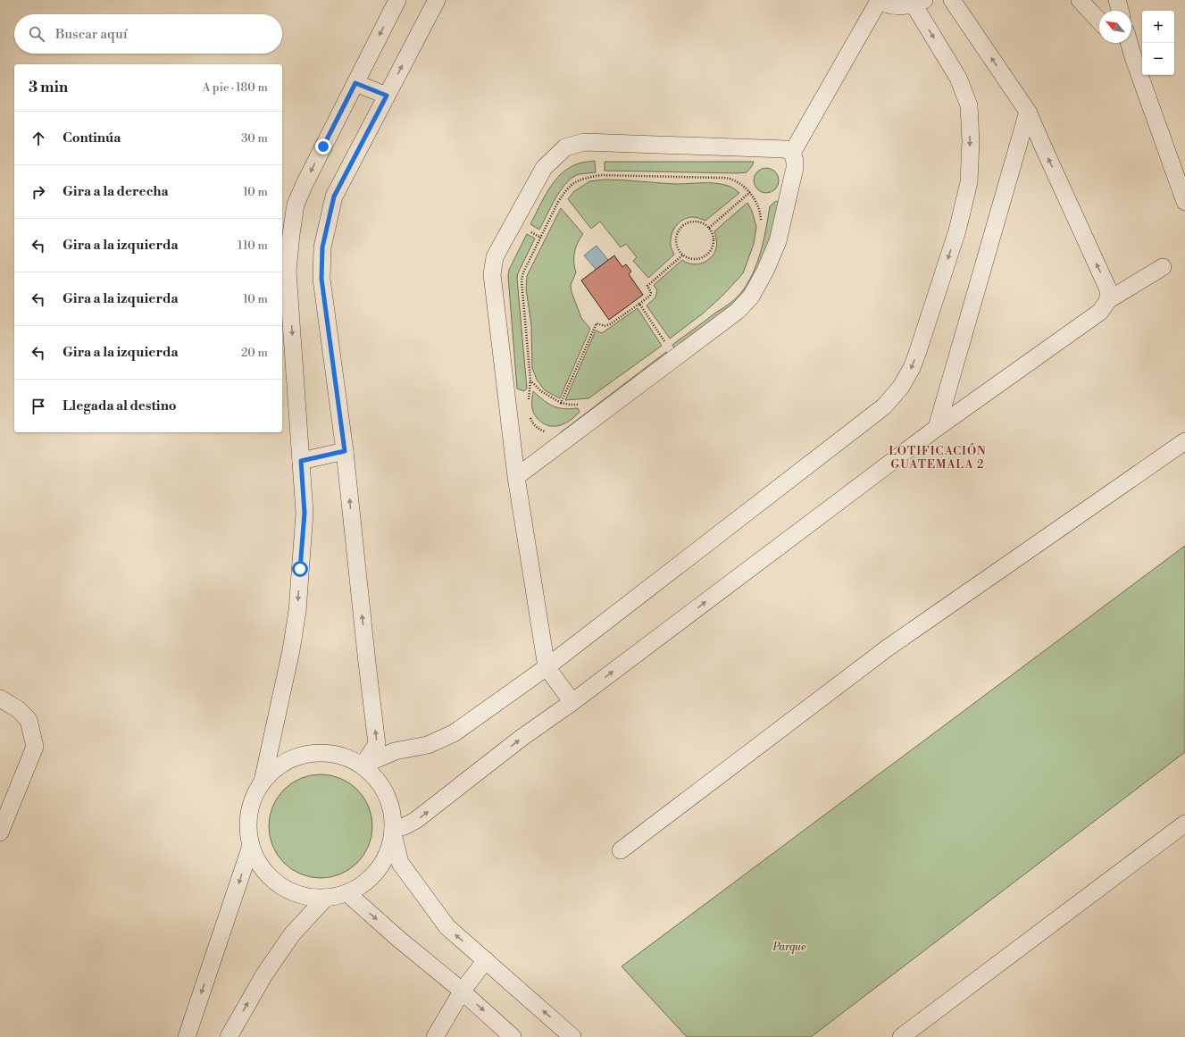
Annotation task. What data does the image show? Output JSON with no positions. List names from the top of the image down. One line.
{"districts":["LOTIFICACIÓN GUATEMALA 2"],"parks":["Parque"],"north":"top left","page":{"map_buttons":["+","−"],"search":"Buscar aquí","heading":["3 min","A pie · 180 m"],"list":[["Continúa","30 m"],["Gira a la derecha","10 m"],["Gira a la izquierda","110 m"],["Gira a la izquierda","10 m"],["Gira a la izquierda","20 m"],"Llegada al destino"]}}
